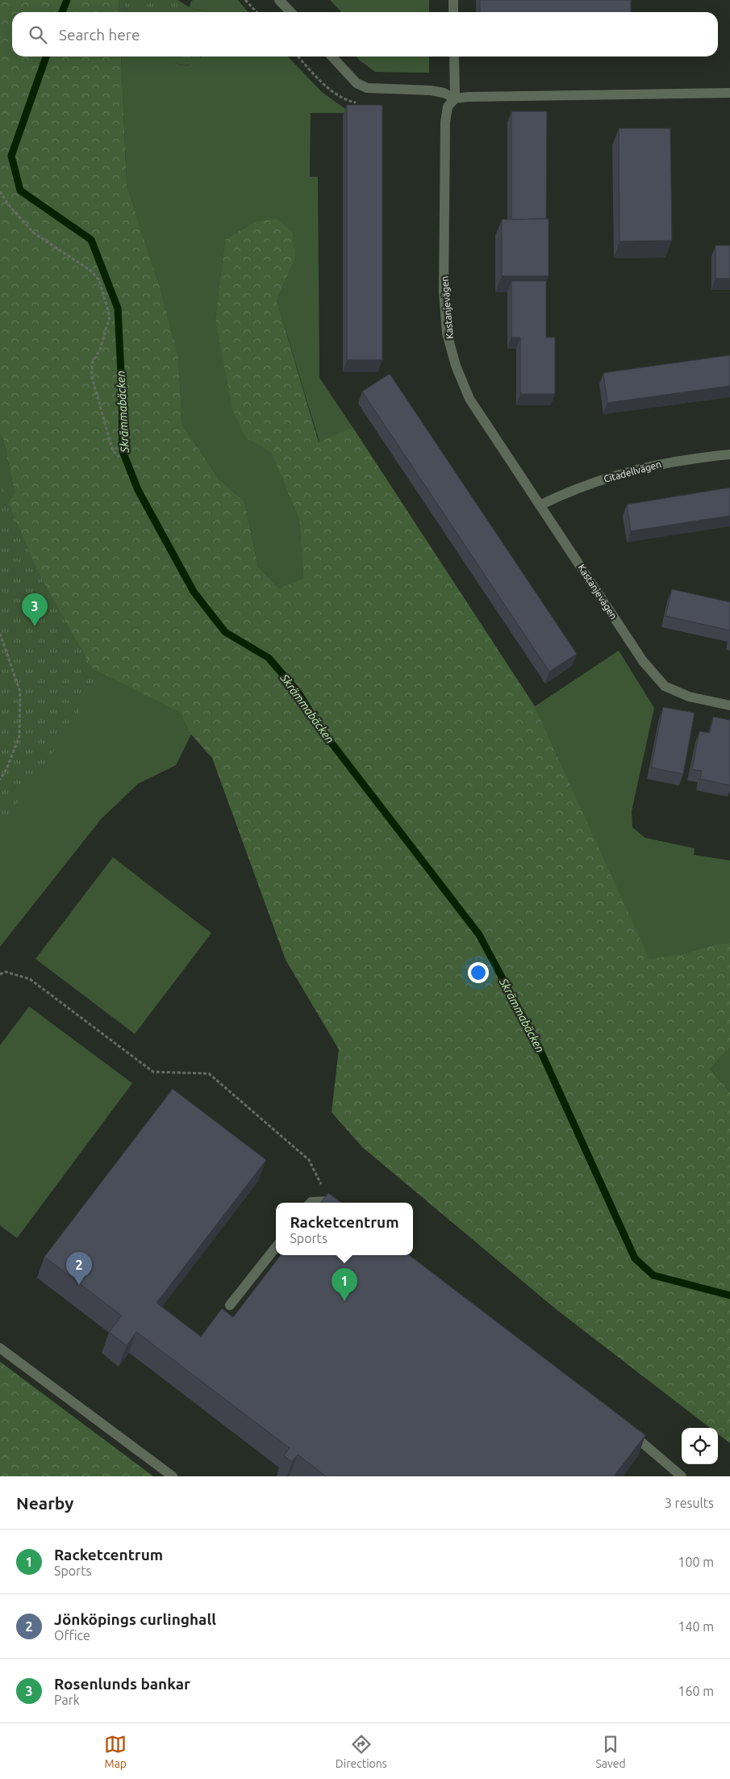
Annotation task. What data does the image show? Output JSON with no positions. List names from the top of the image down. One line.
{"streets":{"street":["Kastanjevägen","Citadellvägen"]},"crossings":[["Kastanjevägen","Citadellvägen"]],"water":["Skrämmabäcken"],"page":{"search":"Search here","pins":["3","2","1"],"popup":["Racketcentrum","Sports"],"heading":["Nearby","3 results"],"list":[{"mark":"1","name":"Racketcentrum","note":"Sports","value":"100 m"},{"mark":"2","name":"Jönköpings curlinghall","note":"Office","value":"140 m"},{"mark":"3","name":"Rosenlunds bankar","note":"Park","value":"160 m"}],"nav":["Map","Directions","Saved"]}}
